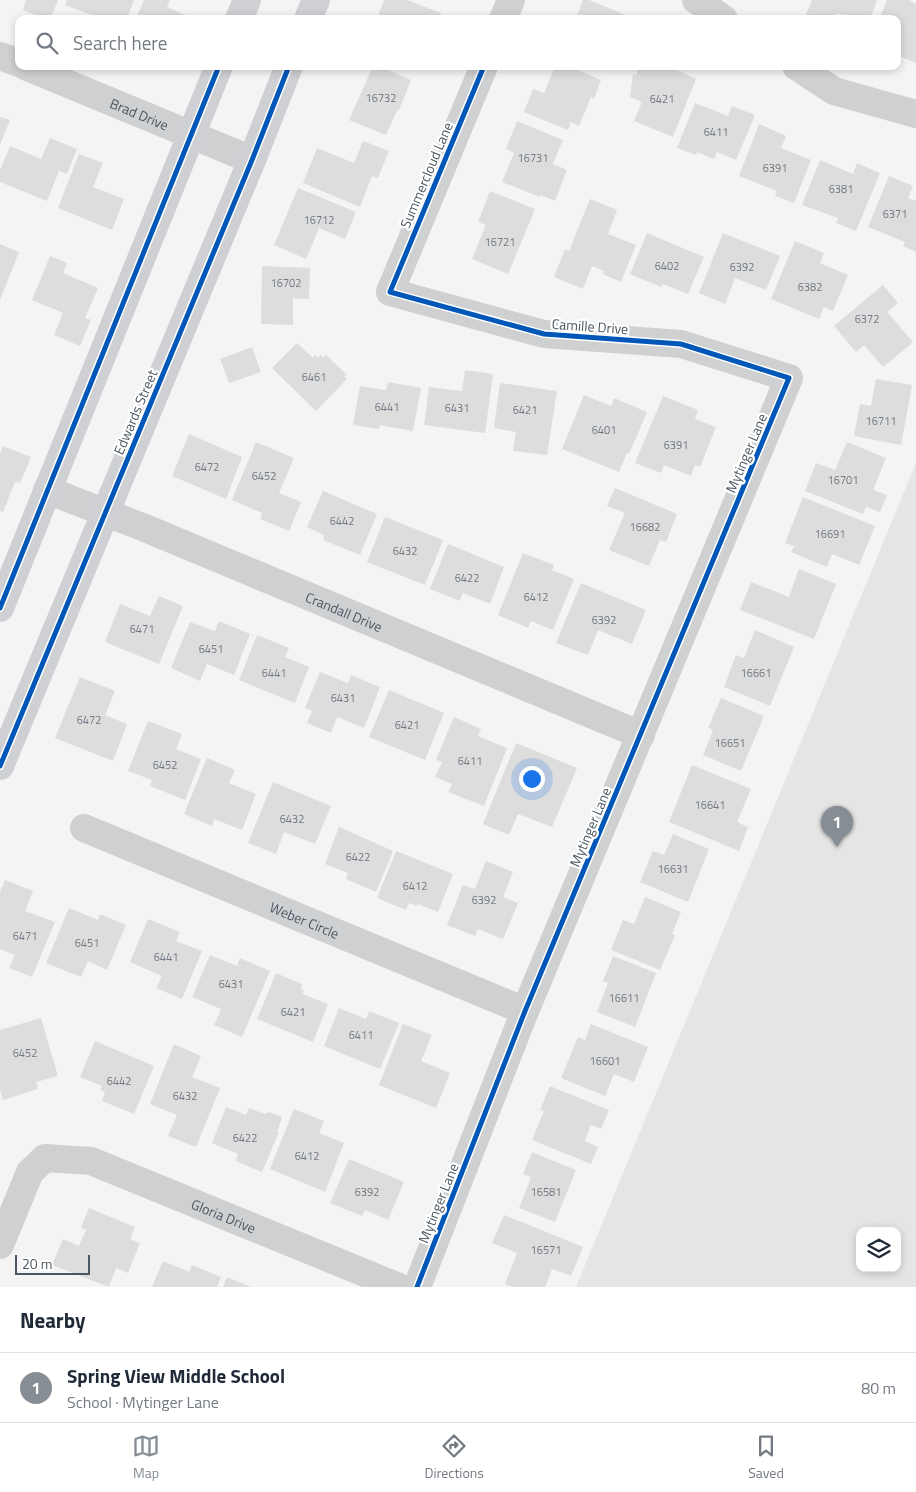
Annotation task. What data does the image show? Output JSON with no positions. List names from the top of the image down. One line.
{"streets":{"main road":["Edwards Street"],"street":["Brad Drive","Summercloud Lane","Camille Drive","Mytinger Lane","Crandall Drive","Weber Circle","Gloria Drive"]},"crossings":[["Brad Drive","Edwards Street"],["Summercloud Lane","Camille Drive"],["Camille Drive","Mytinger Lane"],["Edwards Street","Crandall Drive"],["Mytinger Lane","Crandall Drive"],["Mytinger Lane","Weber Circle"]],"house_numbers":["16732","6421","6411","16731","6391","6381","6371","16712","16721","6402","6392","16702","6382","6372","6461","6441","6431","6421","16711","6401","6391","6472","6452","16701","6442","16682","16691","6432","6422","6412","6392","6471","6451","6441","16661","6431","6472","6421","16651","6411","6452","16641","6432","6422","16631","6412","6392","6471","6451","6441","6431","16611","6421","6411","6452","16601","6442","6432","6422","6412","6392","16581","16571"],"scale_bar":"20 m","page":{"search":"Search here","pins":"1","scale":"20 m","heading":"Nearby","list":[{"mark":"1","name":"Spring View Middle School","note":"School · Mytinger Lane","value":"80 m"}],"nav":["Map","Directions","Saved"]}}
